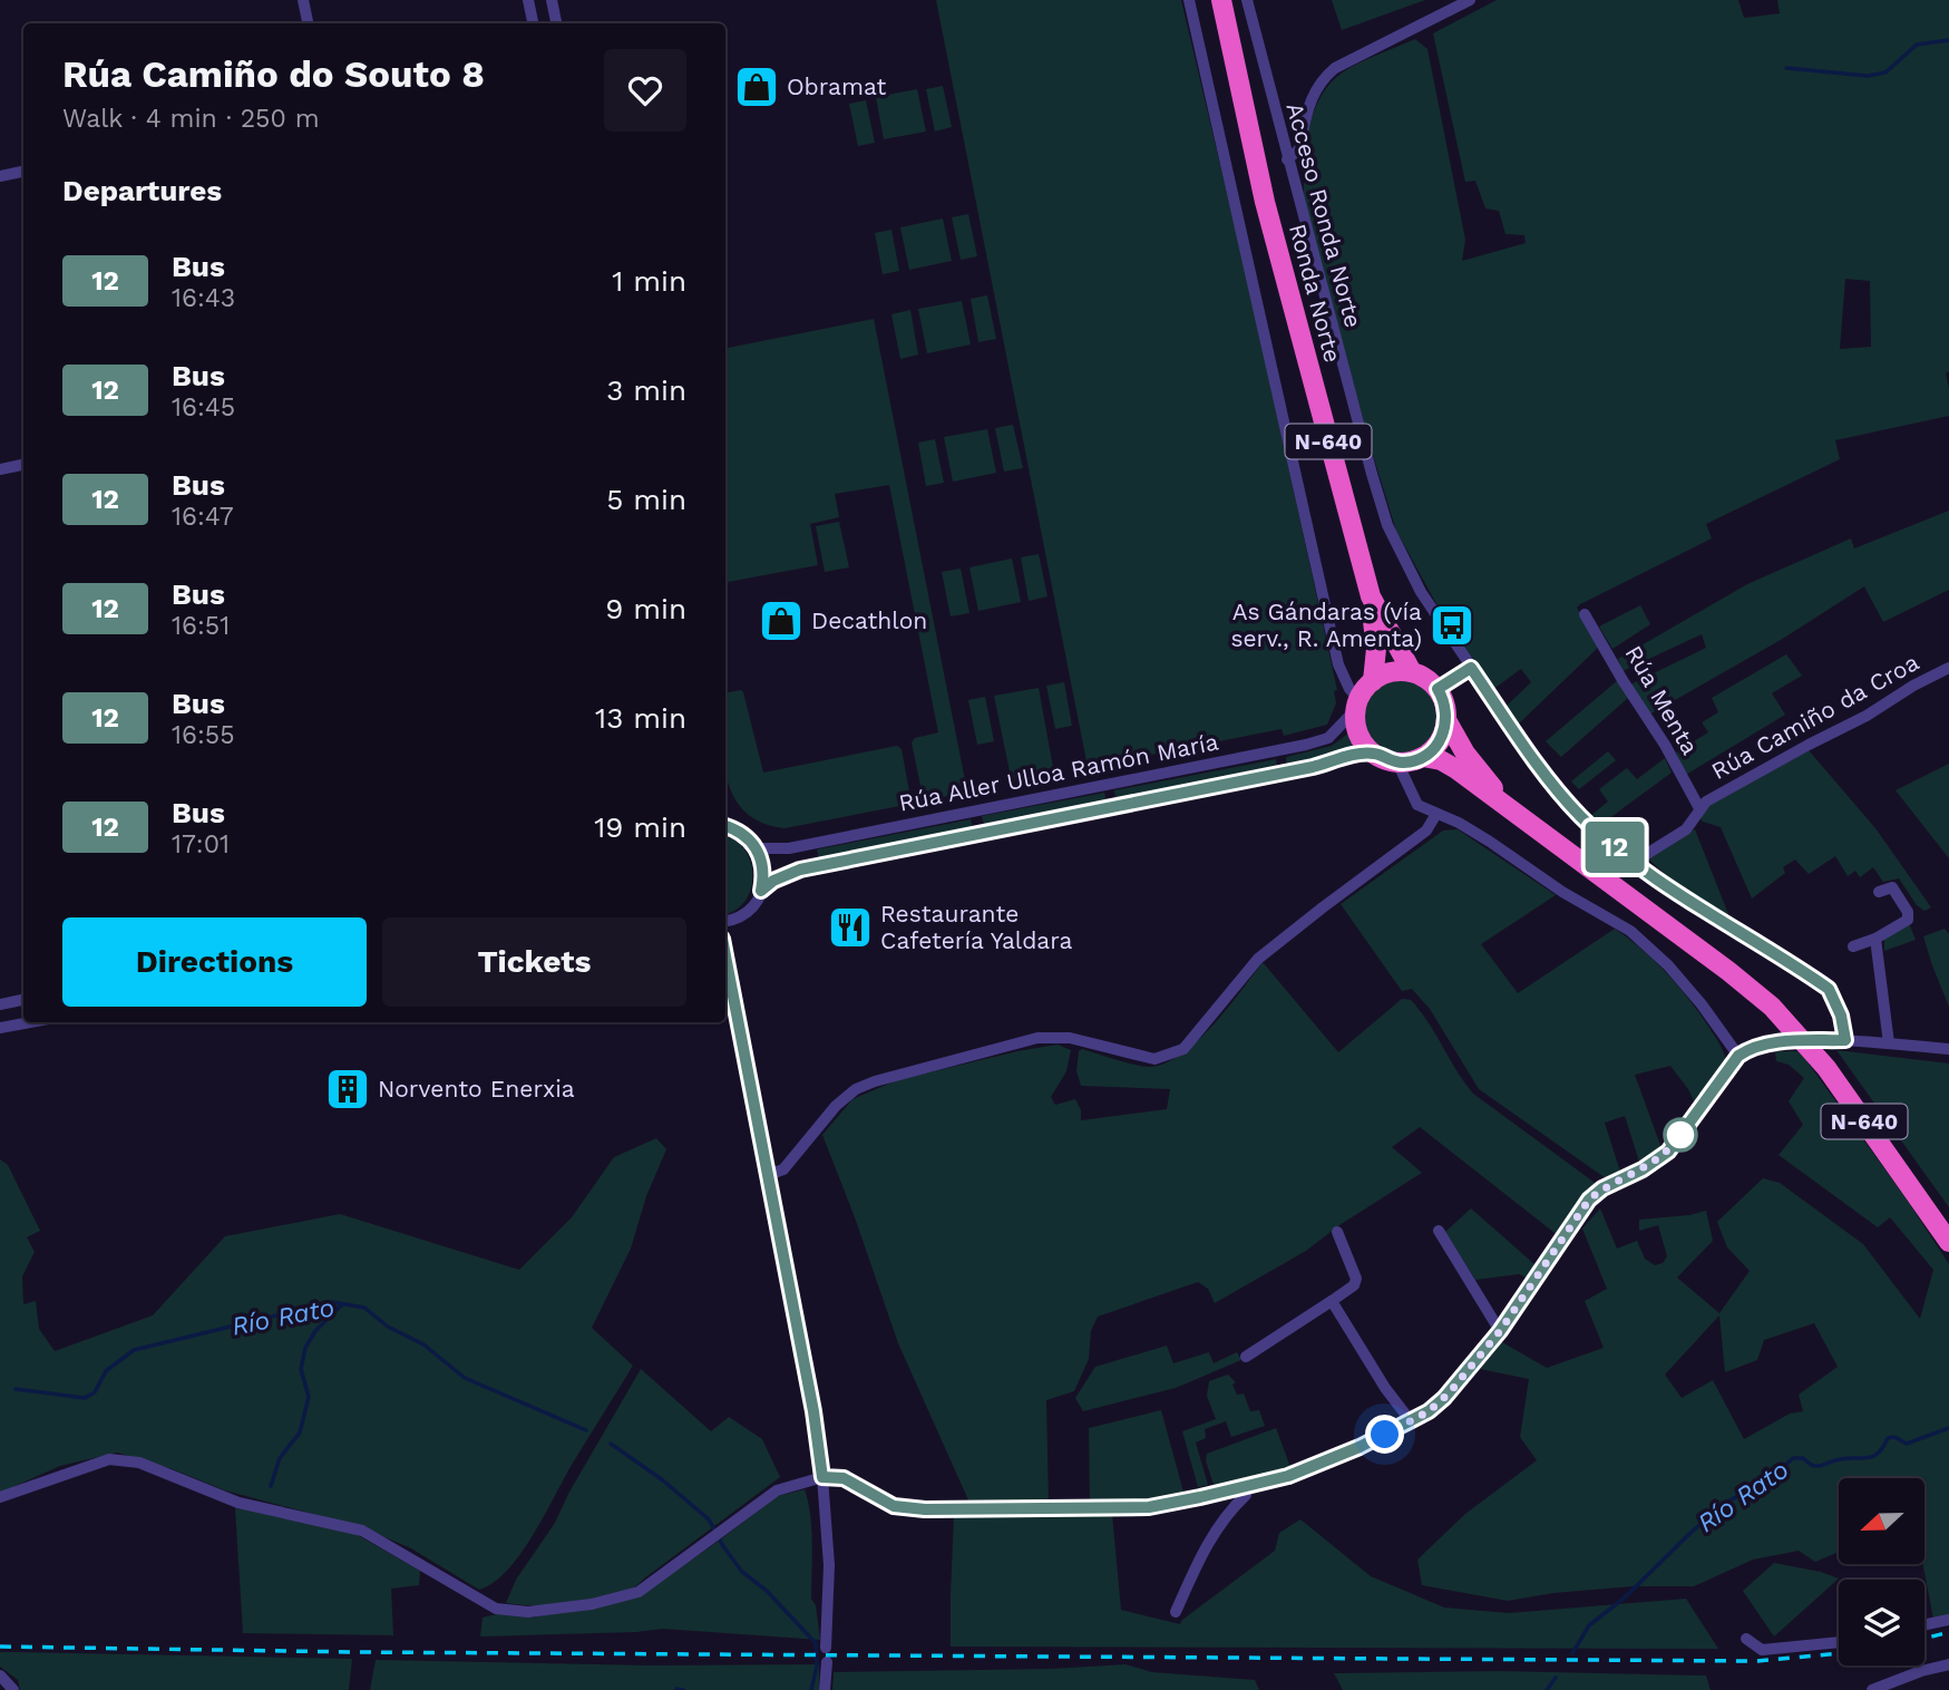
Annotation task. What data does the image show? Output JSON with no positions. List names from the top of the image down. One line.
{"streets":{"highway":["Ronda Norte","N-640"],"street":["Acceso Ronda Norte","Rúa Menta","Rúa Camiño da Croa","Rúa Aller Ulloa Ramón María"]},"crossings":[["Acceso Ronda Norte","Rúa Camiño da Croa"],["Ronda Norte","N-640"],["Ronda Norte","Rúa Aller Ulloa Ramón María"],["N-640","Rúa Aller Ulloa Ramón María"],["Rúa Menta","Rúa Camiño da Croa"]],"water":["Río Rato"],"places":{"shop":["Obramat","Decathlon"],"bus stop":["As Gándaras (vía serv., R. Amenta)"],"restaurant":["Restaurante Cafetería Yaldara"],"building":["Norvento Enerxia"]},"lines":["bus line 12"],"north":"left","page":{"on_map":"12","heading":[["Rúa Camiño do Souto 8","Walk · 4 min · 250 m"],"Departures"],"list":[{"mark":"12","name":"Bus","note":"16:43","value":"1 min"},{"mark":"12","name":"Bus","note":"16:45","value":"3 min"},{"mark":"12","name":"Bus","note":"16:47","value":"5 min"},{"mark":"12","name":"Bus","note":"16:51","value":"9 min"},{"mark":"12","name":"Bus","note":"16:55","value":"13 min"},{"mark":"12","name":"Bus","note":"17:01","value":"19 min"}],"buttons":["Directions","Tickets"]}}
